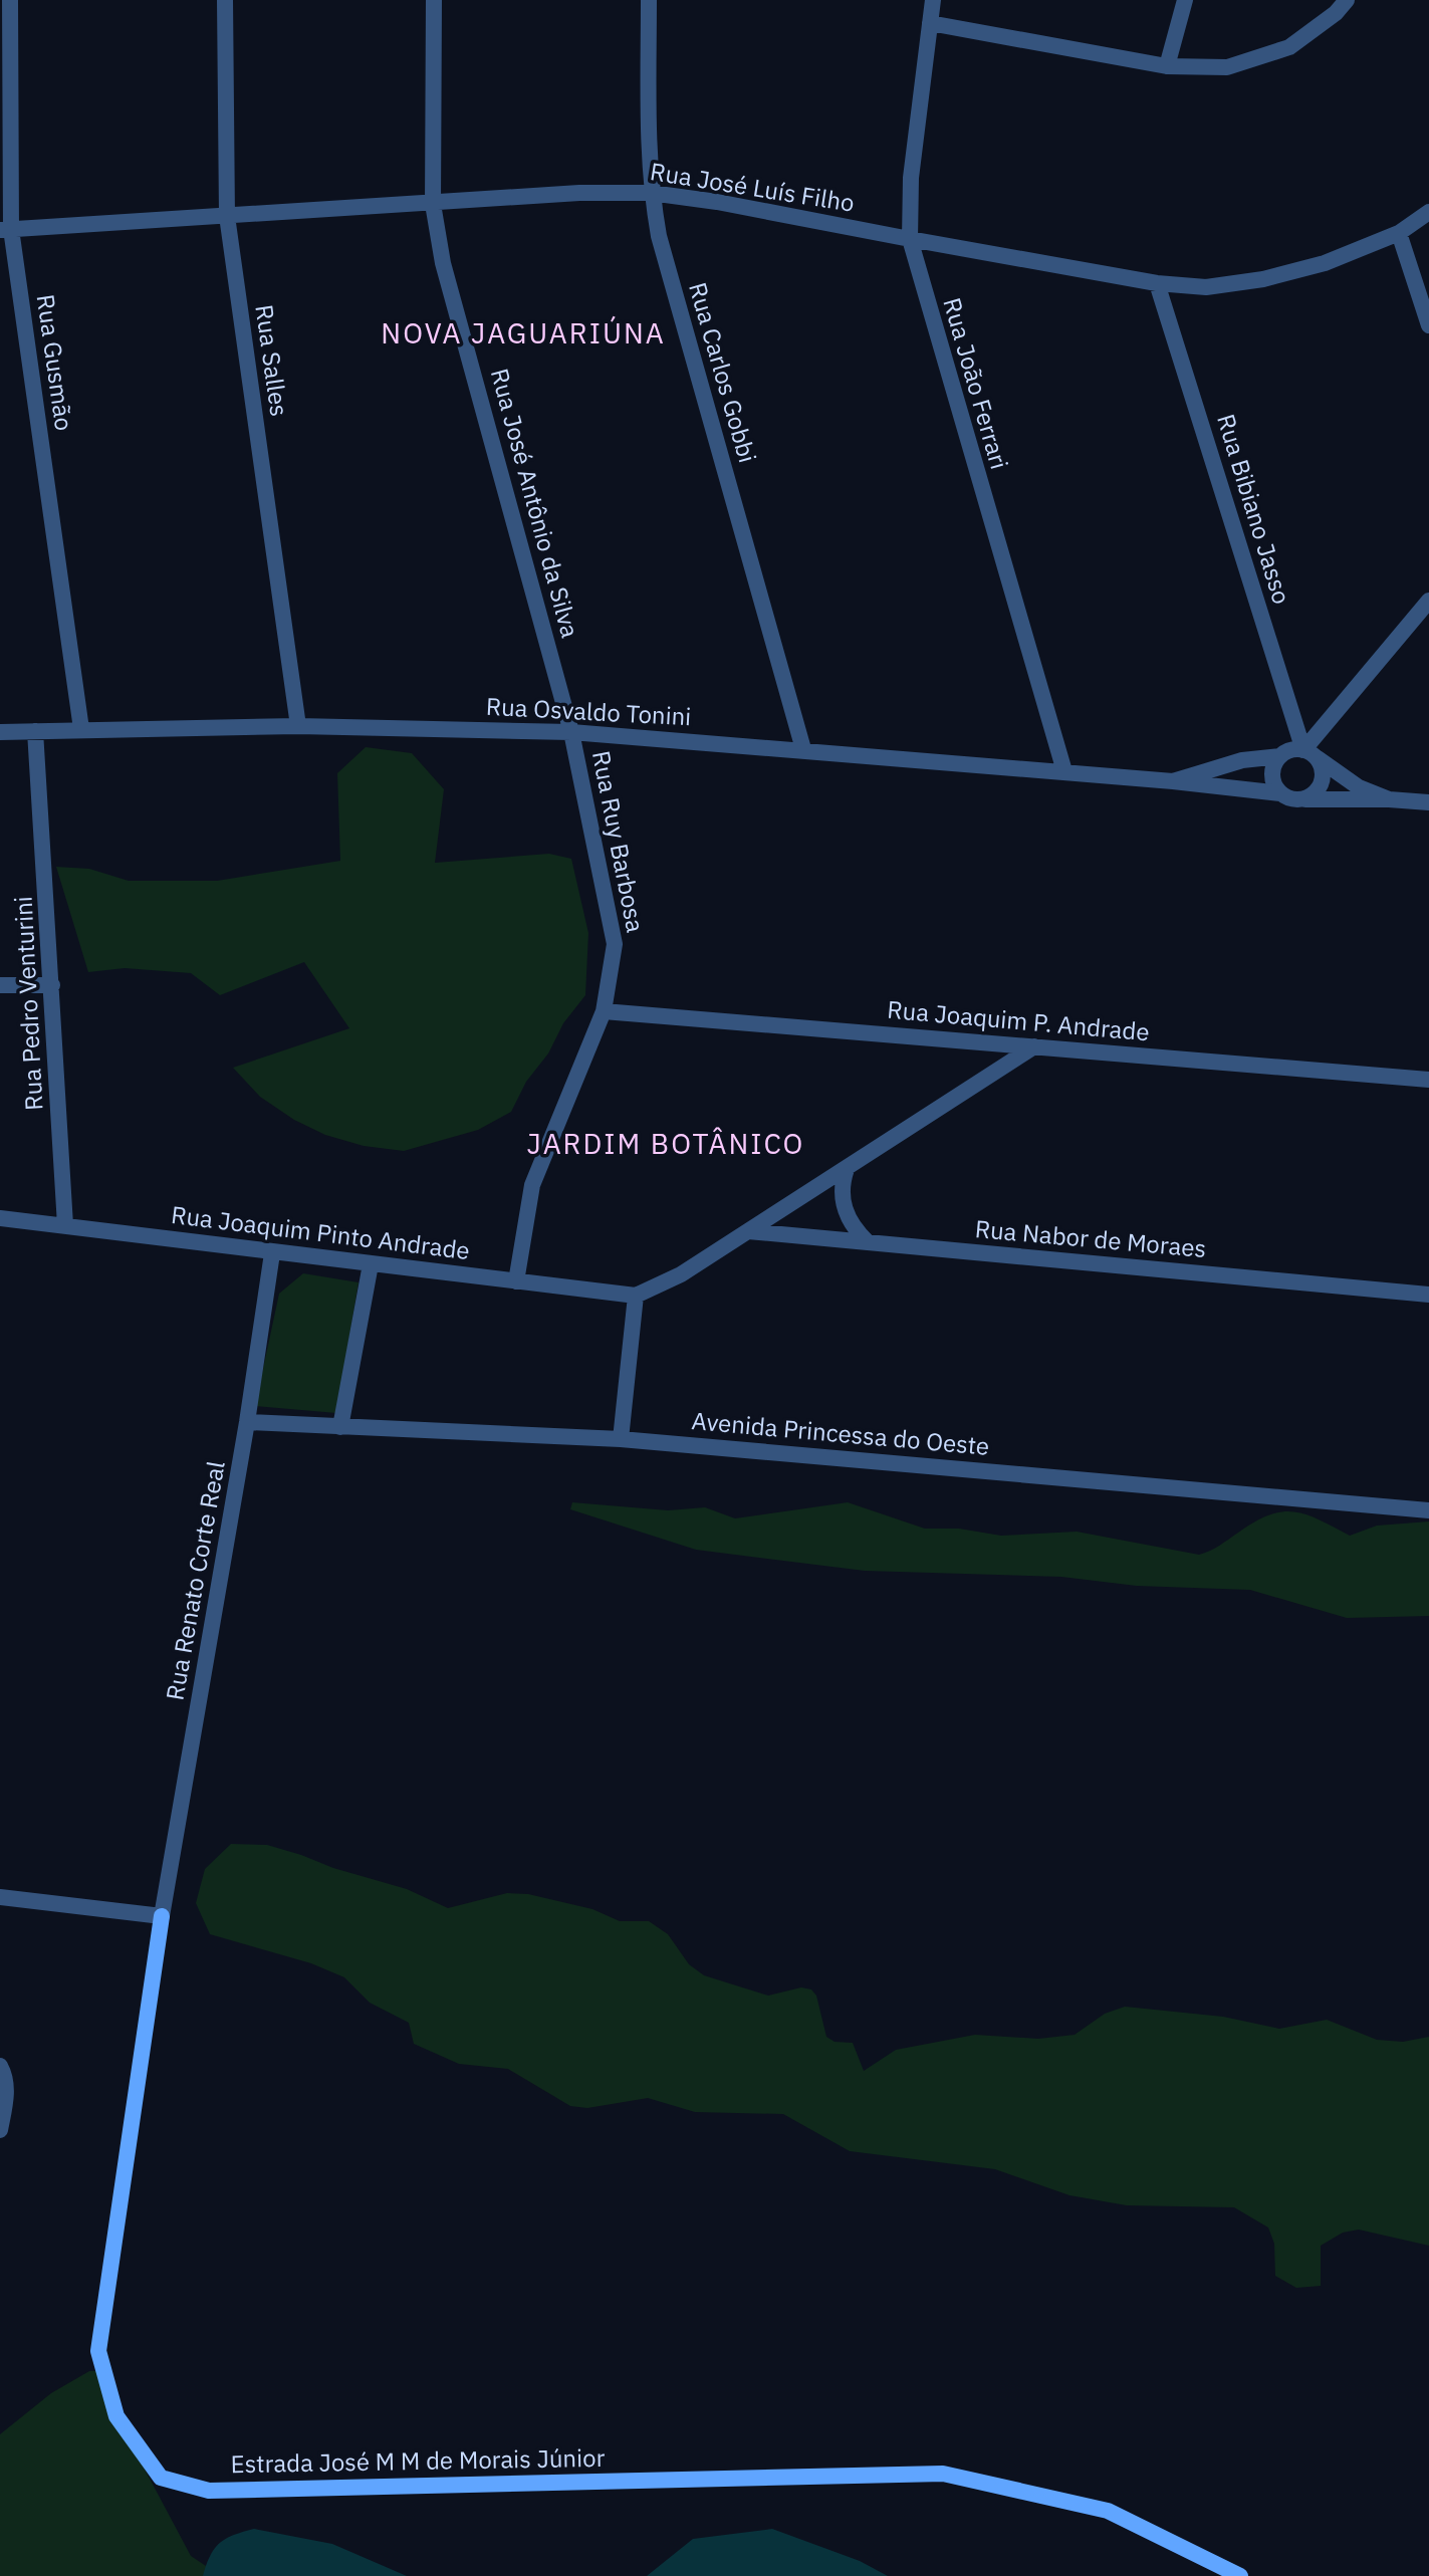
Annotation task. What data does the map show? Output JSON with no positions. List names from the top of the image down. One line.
{"streets":{"street":["Rua José Luís Filho","Rua Salles","Rua Gusmão","Rua Carlos Gobbi","Rua João Ferrari","Rua José Antônio da Silva","Rua Bibiano Jasso","Rua Osvaldo Tonini","Rua Ruy Barbosa","Rua Pedro Venturini","Rua Joaquim P. Andrade","Rua Joaquim Pinto Andrade","Rua Nabor de Moraes","Avenida Princessa do Oeste","Rua Renato Corte Real","Estrada José M M de Morais Júnior"]},"crossings":[["Rua José Luís Filho","Rua Salles"],["Rua José Luís Filho","Rua Gusmão"],["Rua José Luís Filho","Rua Carlos Gobbi"],["Rua José Luís Filho","Rua João Ferrari"],["Rua José Luís Filho","Rua José Antônio da Silva"],["Rua José Luís Filho","Rua Bibiano Jasso"],["Rua Salles","Rua Osvaldo Tonini"],["Rua Gusmão","Rua Osvaldo Tonini"],["Rua Carlos Gobbi","Rua Osvaldo Tonini"],["Rua João Ferrari","Rua Osvaldo Tonini"],["Rua José Antônio da Silva","Rua Osvaldo Tonini"],["Rua José Antônio da Silva","Rua Ruy Barbosa"],["Rua Bibiano Jasso","Rua Osvaldo Tonini"],["Rua Osvaldo Tonini","Rua Ruy Barbosa"],["Rua Osvaldo Tonini","Rua Pedro Venturini"],["Rua Ruy Barbosa","Rua Joaquim P. Andrade"],["Rua Ruy Barbosa","Rua Joaquim Pinto Andrade"],["Rua Pedro Venturini","Rua Joaquim Pinto Andrade"],["Rua Joaquim Pinto Andrade","Rua Renato Corte Real"],["Avenida Princessa do Oeste","Rua Renato Corte Real"],["Rua Renato Corte Real","Estrada José M M de Morais Júnior"]],"districts":["NOVA JAGUARIÚNA","JARDIM BOTÂNICO"]}
